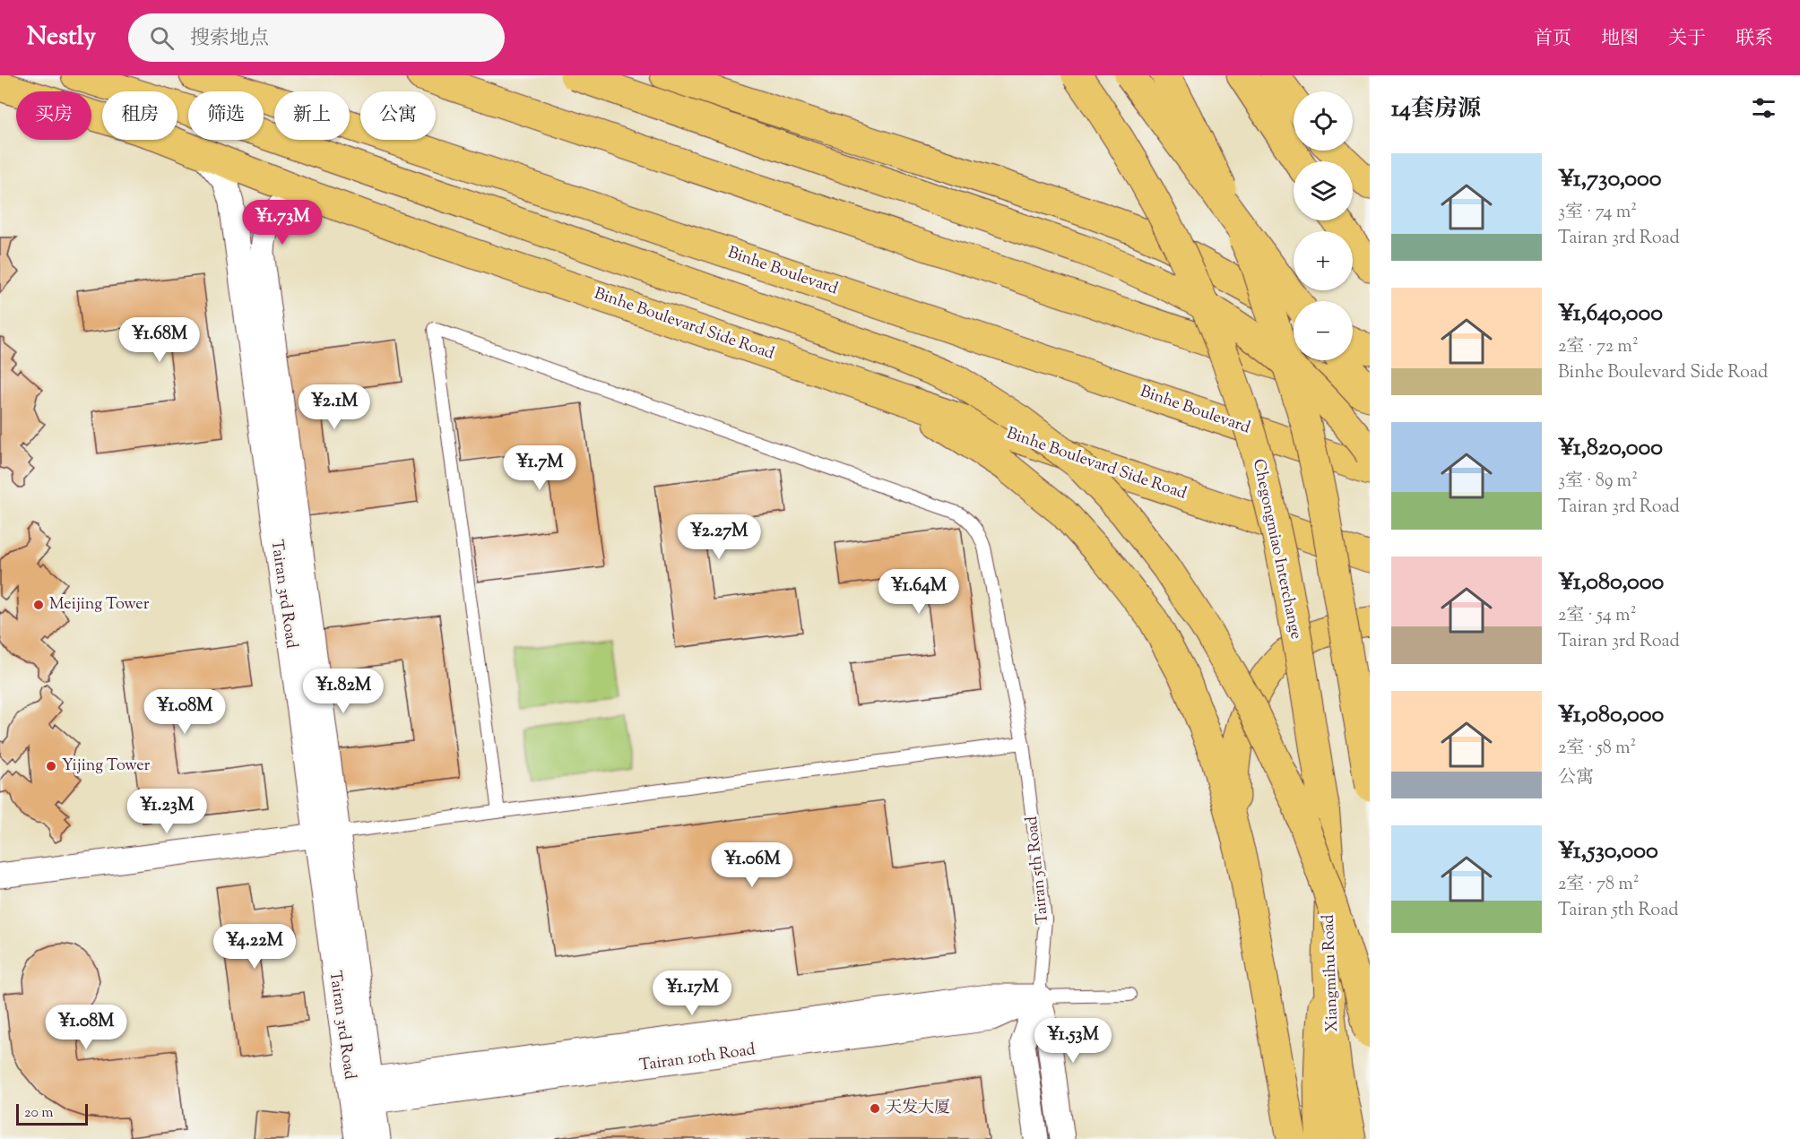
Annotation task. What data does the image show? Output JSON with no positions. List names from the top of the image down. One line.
{"streets":{"main road":["Binhe Boulevard","Binhe Boulevard Side Road","Chegongmiao Interchange","Xiangmihu Road"],"street":["Tairan 3rd Road","Tairan 5th Road","Tairan 10th Road"]},"crossings":[["Binhe Boulevard Side Road","Tairan 3rd Road"],["Chegongmiao Interchange","Xiangmihu Road"],["Tairan 3rd Road","Tairan 10th Road"],["Tairan 5th Road","Tairan 10th Road"]],"places":["Meijing Tower","Yijing Tower","天发大厦"],"scale_bar":"20 m","page":{"header":"Nestly","search":"搜索地点","nav":["首页","地图","关于","联系"],"heading":"14套房源","map_buttons":["+","−"],"chip":["买房","租房","筛选","新上","公寓"],"list":[{"name":"¥1,730,000","note":"3室 · 74 m² · Tairan 3rd Road"},{"name":"¥1,640,000","note":"2室 · 72 m² · Binhe Boulevard Side Road"},{"name":"¥1,820,000","note":"3室 · 89 m² · Tairan 3rd Road"},{"name":"¥1,080,000","note":"2室 · 54 m² · Tairan 3rd Road"},{"name":"¥1,080,000","note":"2室 · 58 m² · 公寓"},{"name":"¥1,530,000","note":"2室 · 78 m² · Tairan 5th Road"}],"price":["¥1.73M","¥1.68M","¥2.1M","¥1.7M","¥2.27M","¥1.64M","¥1.82M","¥1.08M","¥1.23M","¥1.06M","¥4.22M","¥1.17M","¥1.08M","¥1.53M"],"scale":"20 m"}}
